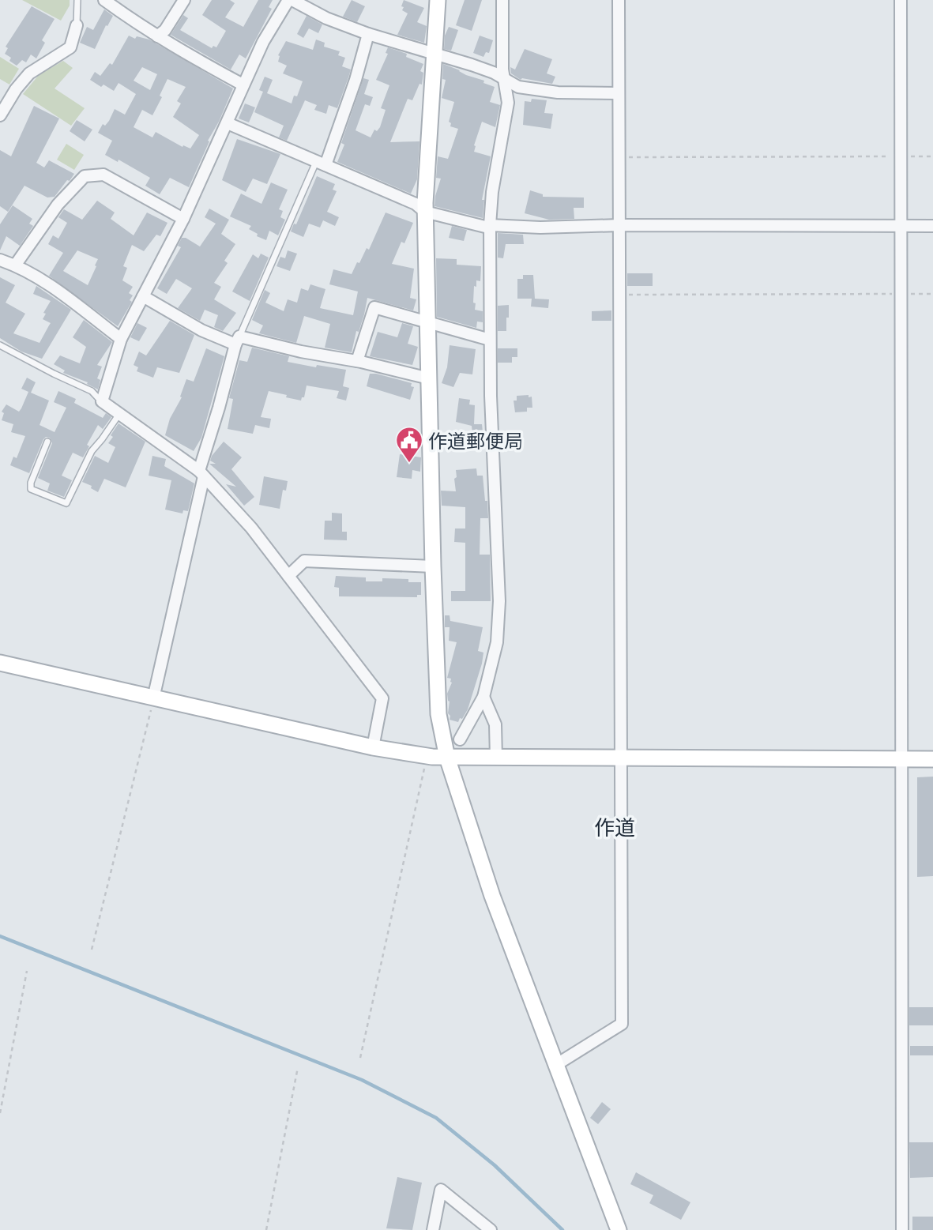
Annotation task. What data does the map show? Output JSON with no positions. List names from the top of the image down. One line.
{"districts":["作道"],"places":{"public building":["作道郵便局"]}}
